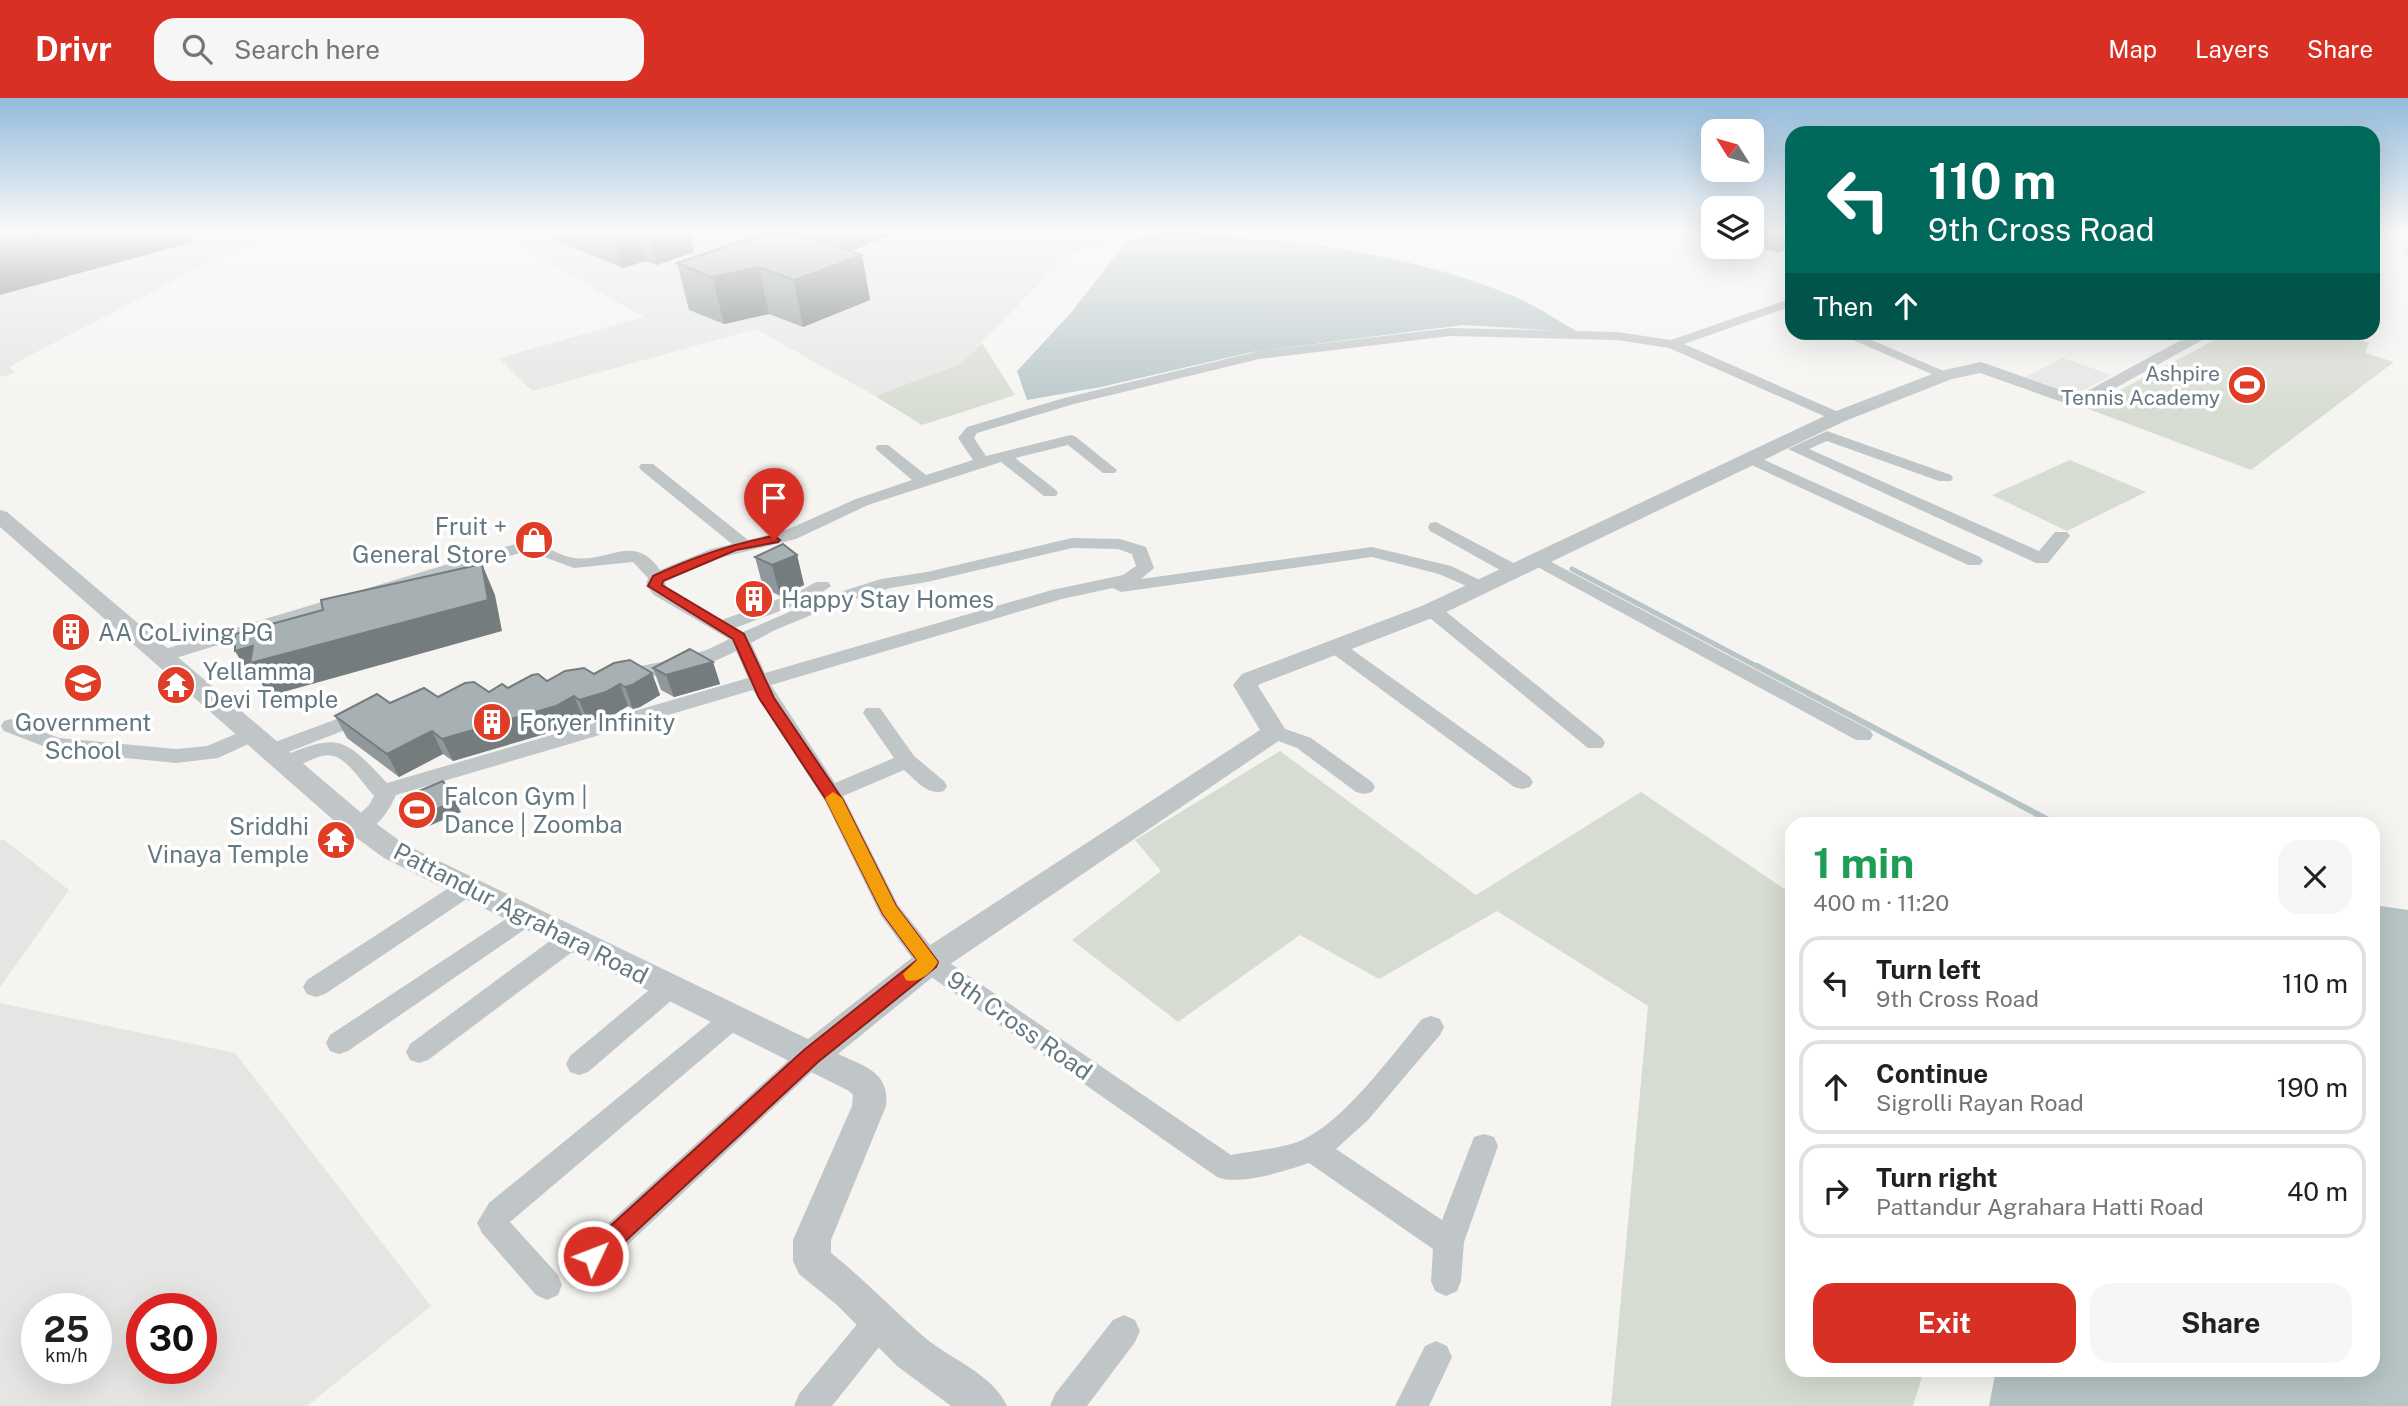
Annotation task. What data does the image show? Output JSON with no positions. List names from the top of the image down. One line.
{"streets":{"street":["Pattandur Agrahara Road","9th Cross Road"]},"places":{"sports":["Ashpire Tennis Academy","Falcon Gym | Dance | Zoomba"],"shop":["Fruit + General Store"],"building":["Happy Stay Homes","AA CoLiving PG","Foryer Infinity"],"school or university":["Government School"],"temple":["Yellamma Devi Temple","Sriddhi Vinaya Temple"]},"north":"top left","page":{"header":"Drivr","search":"Search here","nav":["Map","Layers","Share"],"turn":["110 m","9th Cross Road"],"then":"Then","heading":["1 min","400 m · 11:20"],"list":[{"name":"Turn left","note":"9th Cross Road","value":"110 m"},{"name":"Continue","note":"Sigrolli Rayan Road","value":"190 m"},{"name":"Turn right","note":"Pattandur Agrahara Hatti Road","value":"40 m"}],"buttons":["Exit","Share"],"speed":"25 km/h","limit":"30"}}
